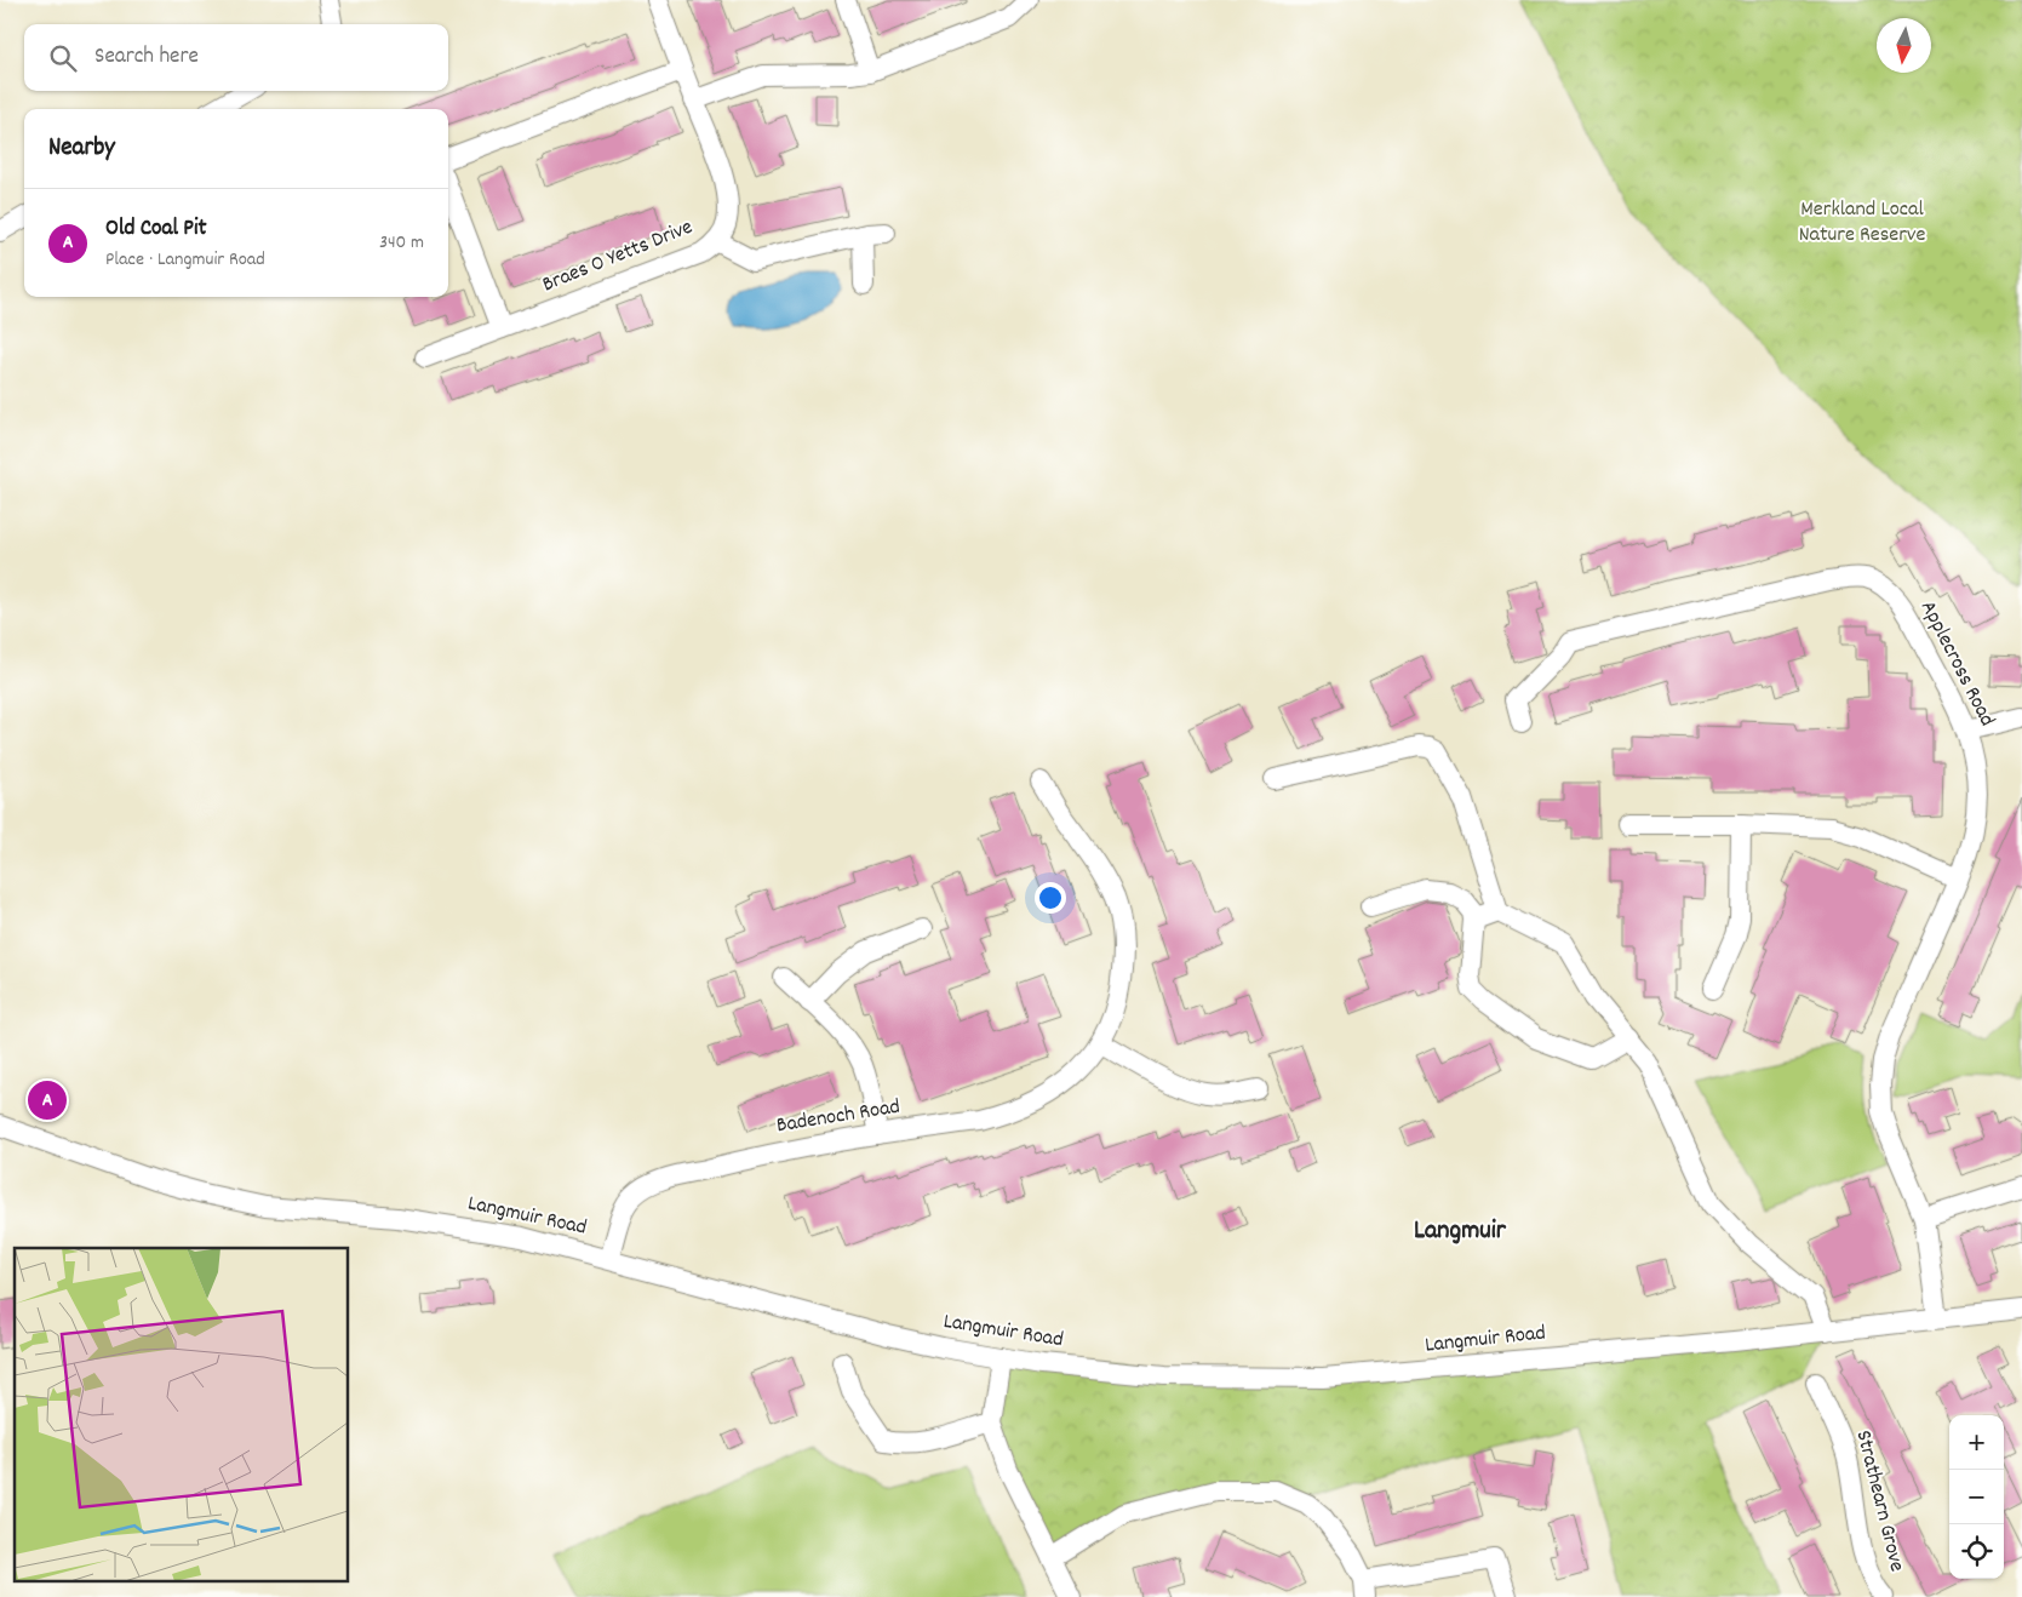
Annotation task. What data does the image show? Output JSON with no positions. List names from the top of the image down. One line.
{"streets":{"street":["Braes O Yetts Drive","Applecross Road","Badenoch Road","Langmuir Road","Strathearn Grove"]},"crossings":[["Applecross Road","Langmuir Road"],["Badenoch Road","Langmuir Road"]],"districts":["Langmuir"],"parks":["Merkland Local Nature Reserve"],"north":"bottom","page":{"search":"Search here","heading":"Nearby","list":[{"mark":"A","name":"Old Coal Pit","note":"Place · Langmuir Road","value":"340 m"}],"pins":"A","map_buttons":["+","−"]}}
